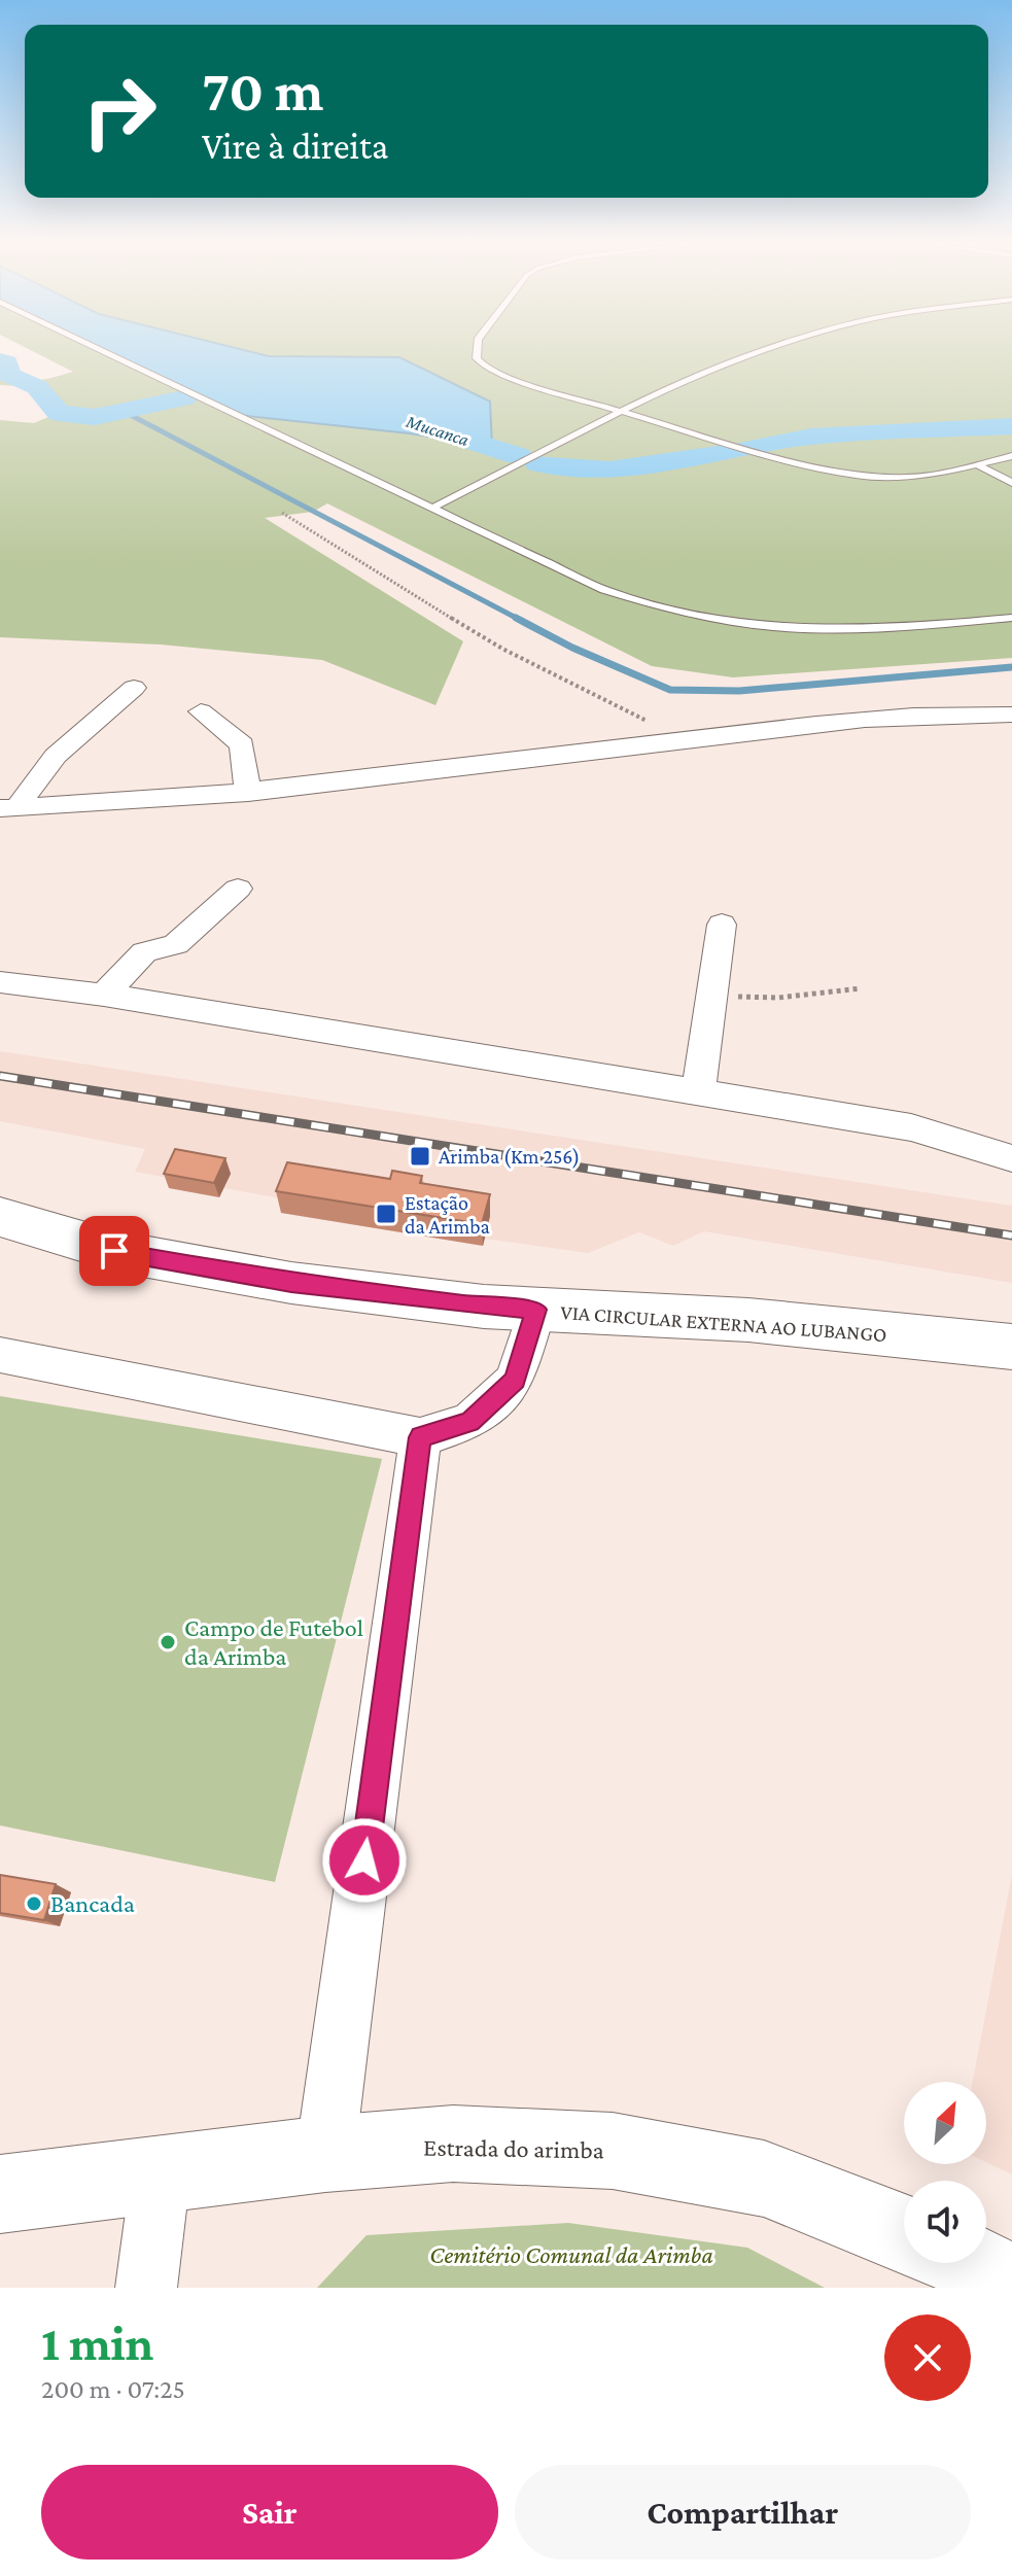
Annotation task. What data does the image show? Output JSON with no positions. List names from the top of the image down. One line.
{"streets":{"main road":["VIA CIRCULAR EXTERNA AO LUBANGO","Estrada do arimba"]},"water":["Mucanca"],"parks":["Cemitério Comunal da Arimba"],"places":{"transit":["Arimba (Km 256)","Estação da Arimba"],"other":["Campo de Futebol da Arimba","Bancada"]},"north":"top right","page":{"turn":["70 m","Vire à direita"],"heading":["1 min","200 m · 07:25"],"buttons":["Sair","Compartilhar"]}}
